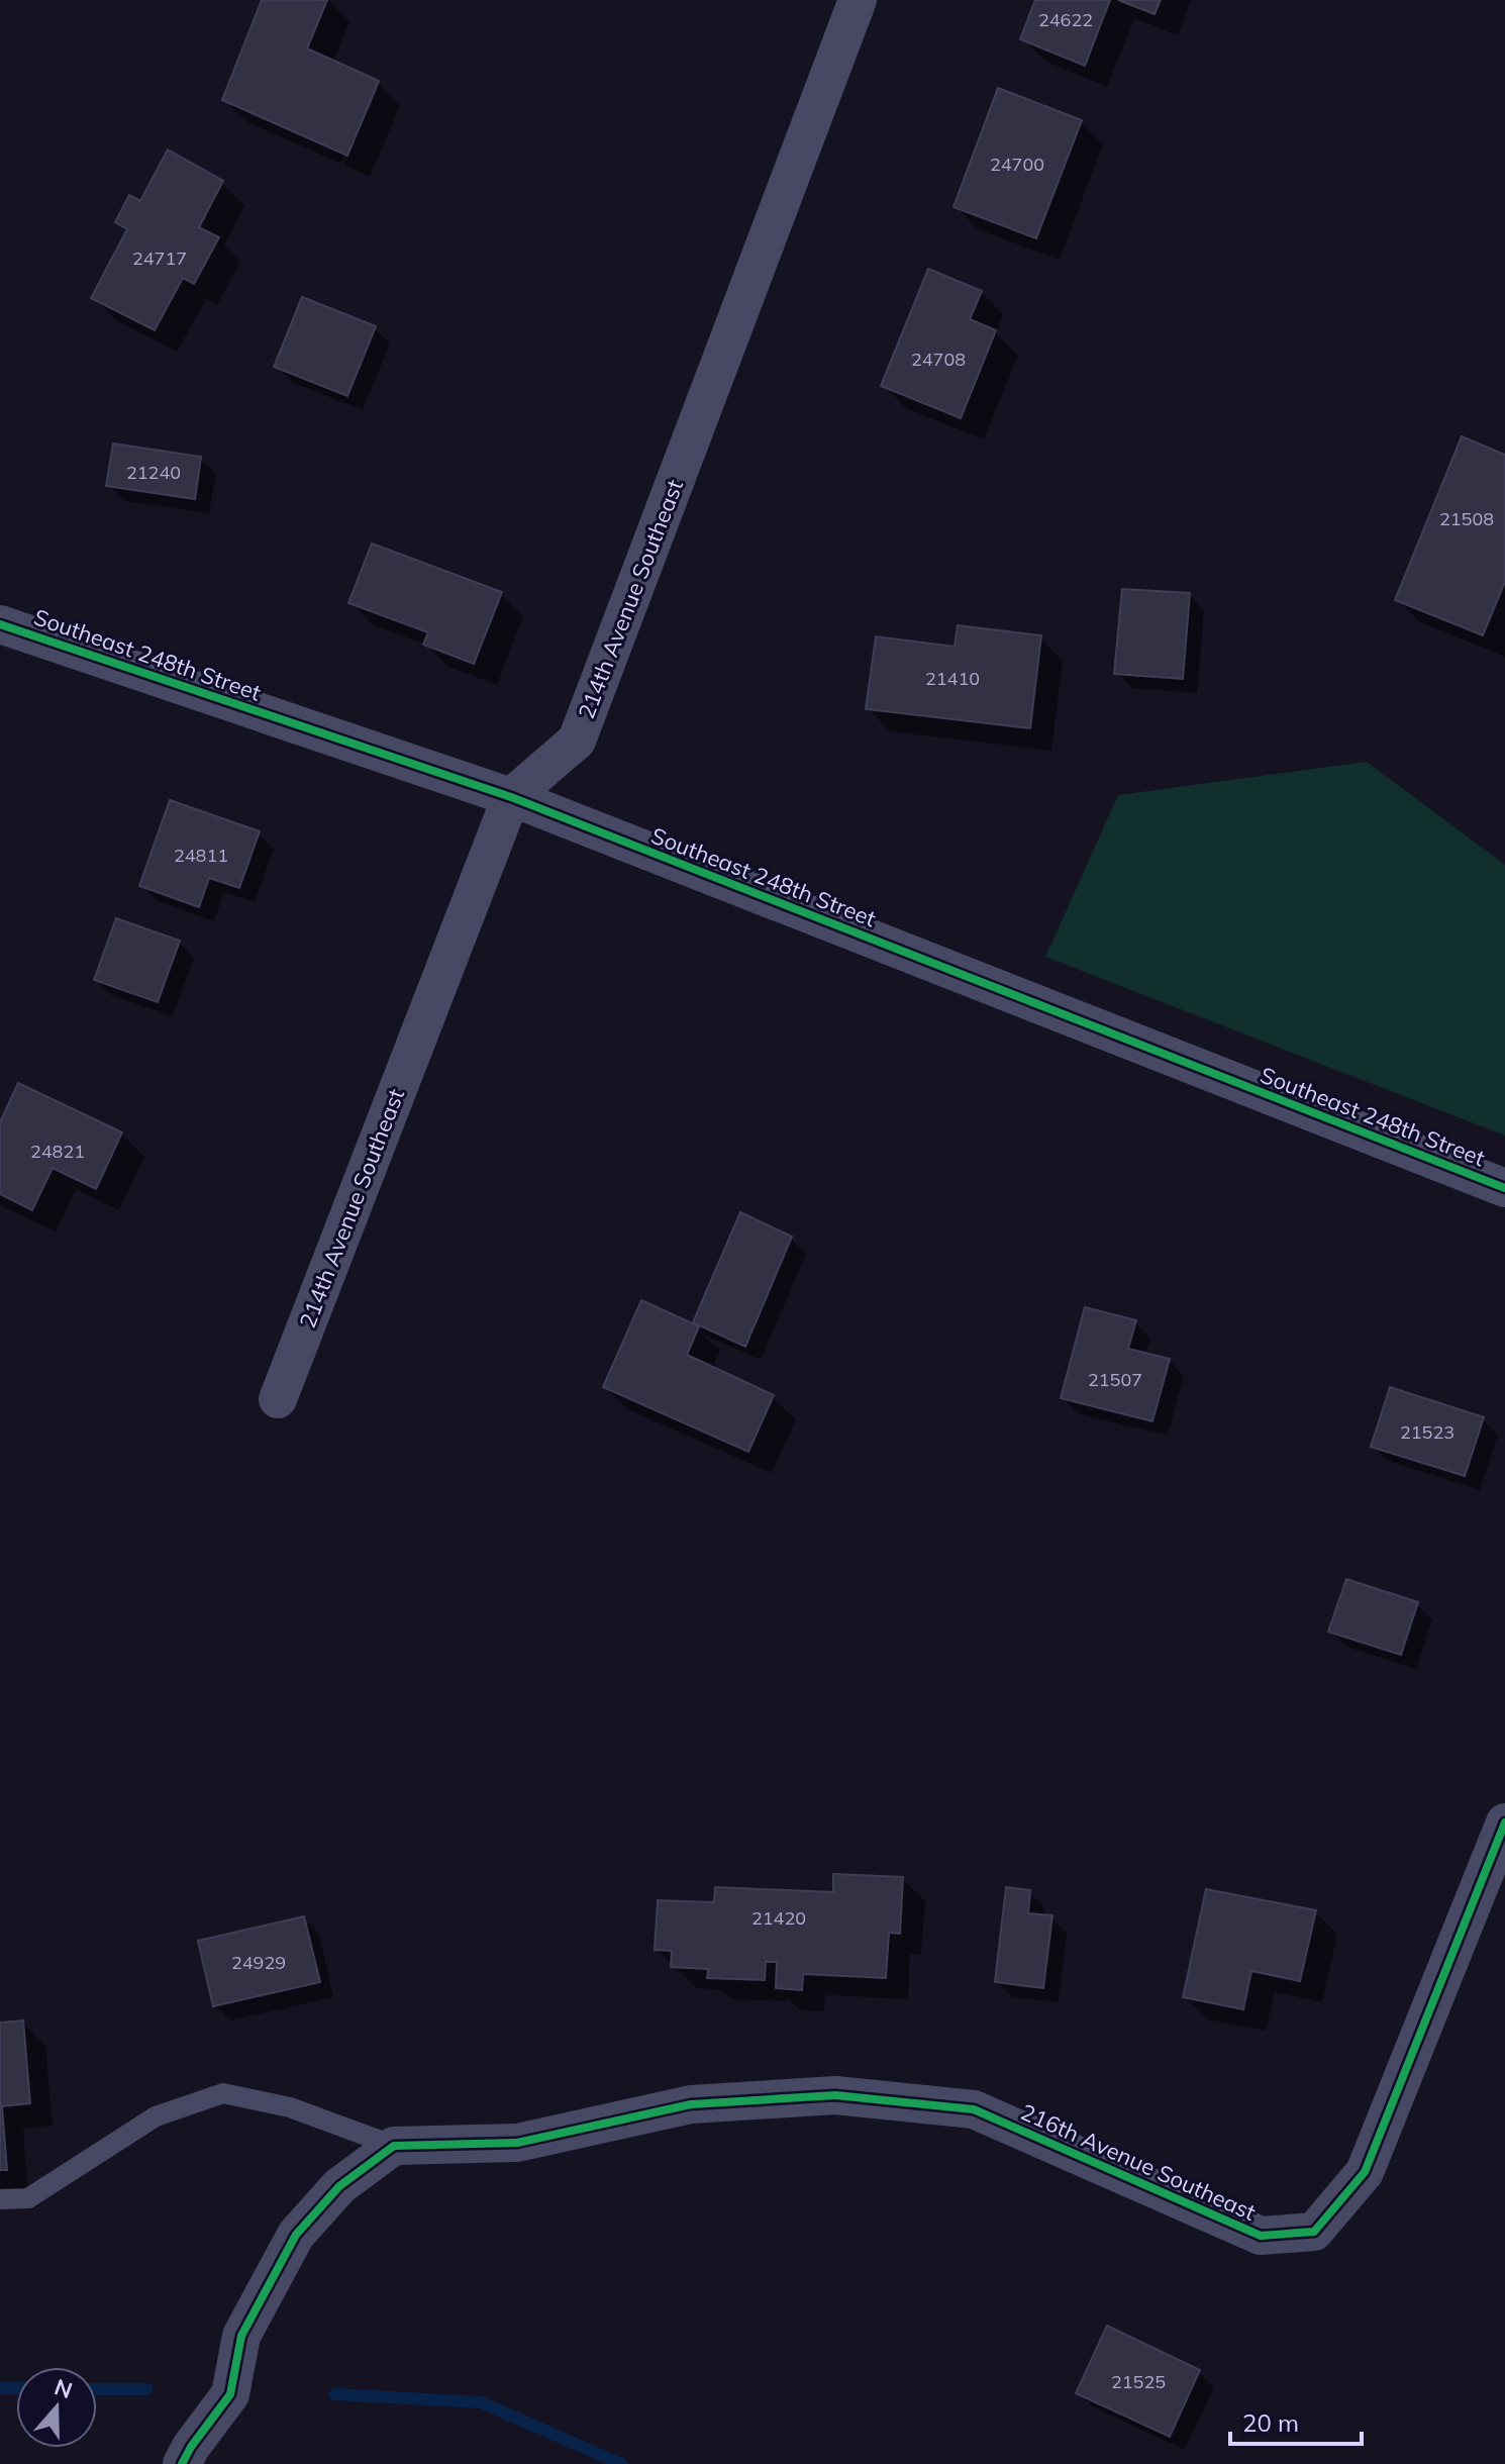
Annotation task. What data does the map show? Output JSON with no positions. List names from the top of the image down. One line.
{"streets":{"street":["214th Avenue Southeast","Southeast 248th Street","216th Avenue Southeast"]},"crossings":[["214th Avenue Southeast","Southeast 248th Street"]],"house_numbers":["24622","24700","24717","24708","21240","21508","21410","24811","24821","21507","21523","21420","24929","21525"],"scale_bar":"20 m","north":"top"}
